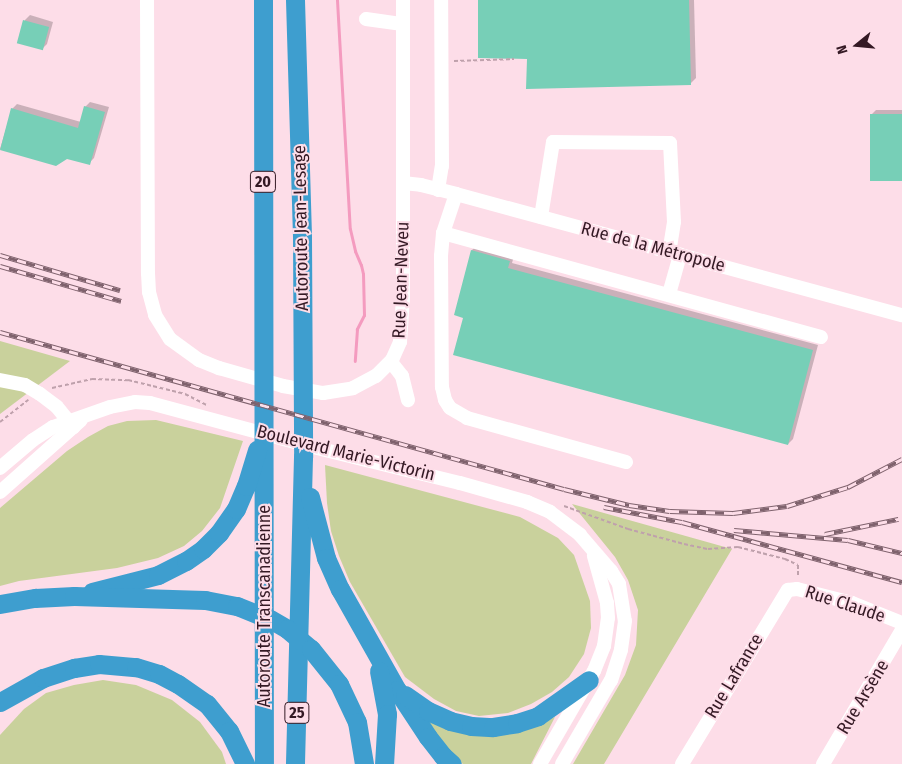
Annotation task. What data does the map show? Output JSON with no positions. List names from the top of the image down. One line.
{"streets":{"highway":["20","Autoroute Jean-Lesage","Autoroute Transcanadienne","25"],"street":["Rue de la Métropole","Rue Jean-Neveu","Boulevard Marie-Victorin","Rue Claude","Rue Lafrance","Rue Arsène"]},"crossings":[["Autoroute Jean-Lesage","Autoroute Transcanadienne"],["Rue de la Métropole","Rue Jean-Neveu"],["Rue Claude","Rue Lafrance"]],"north":"left"}
